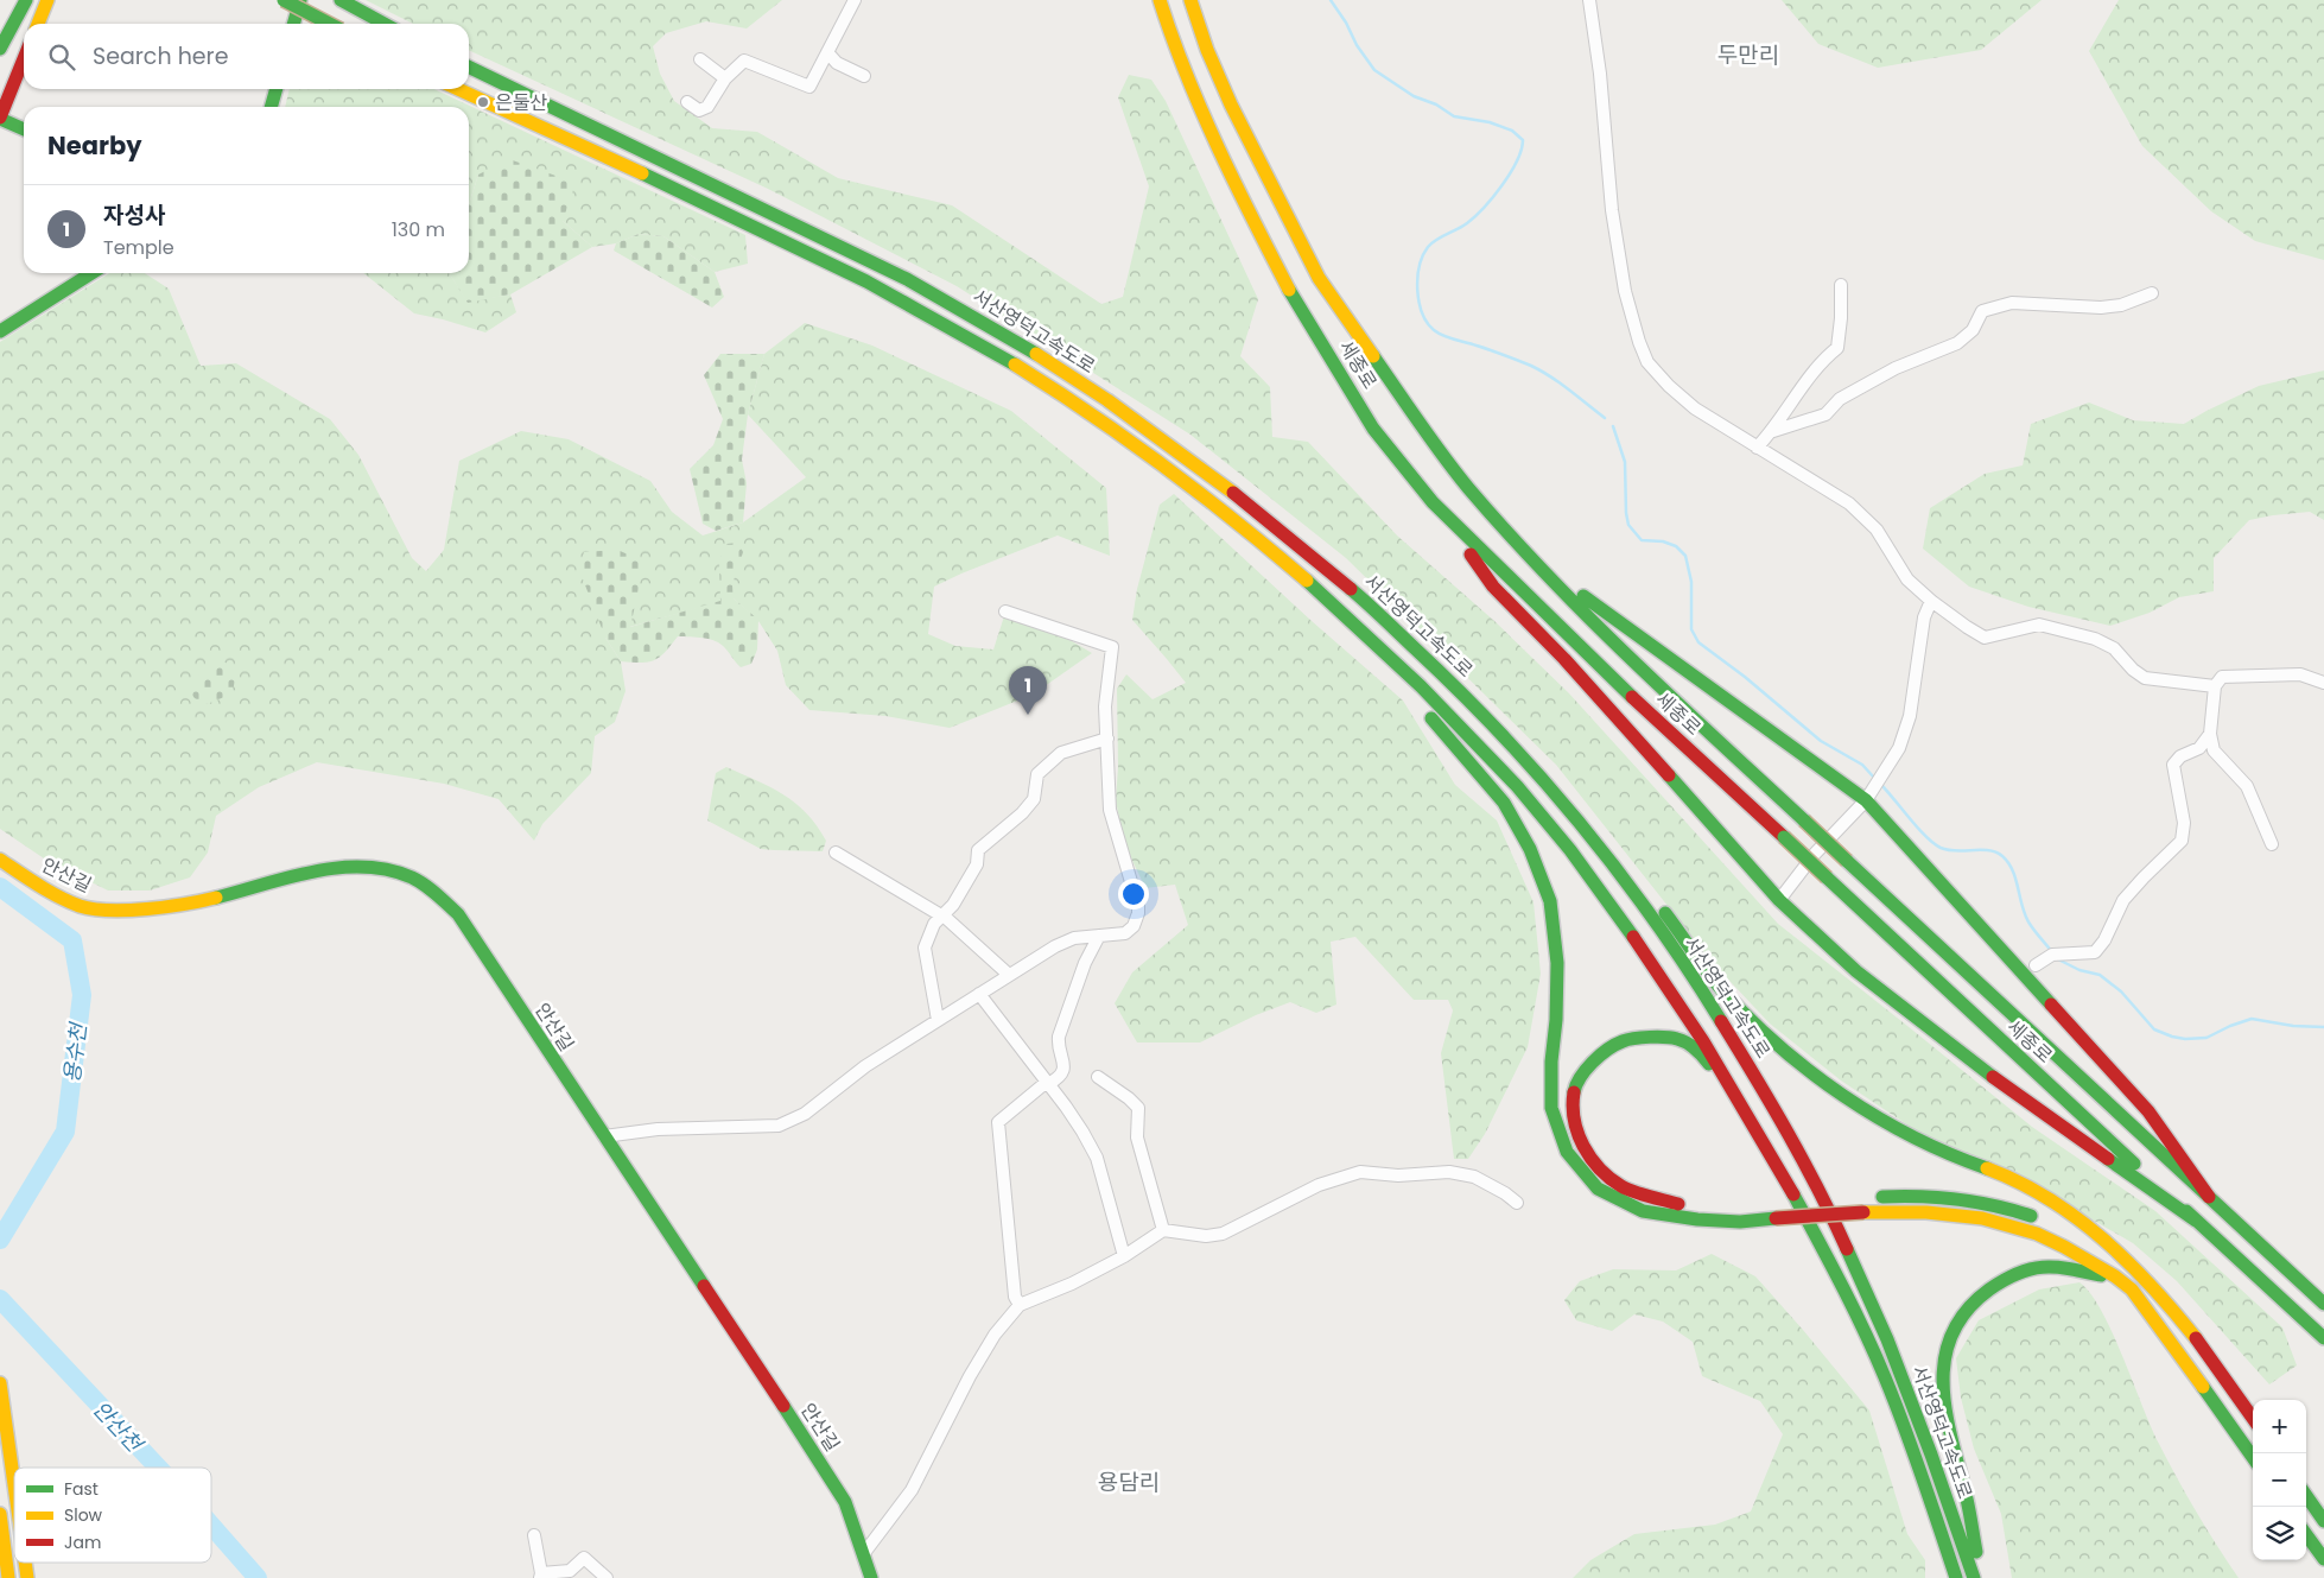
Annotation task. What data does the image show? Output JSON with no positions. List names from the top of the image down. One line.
{"streets":{"main road":["서산영덕고속도로","세종로","안산길"]},"districts":["두만리","용담리"],"water":["용수천","안산천"],"places":["은둘산"],"legend":["Fast","Slow","Jam"],"page":{"search":"Search here","heading":"Nearby","list":[{"mark":"1","name":"자성사","note":"Temple","value":"130 m"}],"pins":"1","map_buttons":["+","−"]}}
